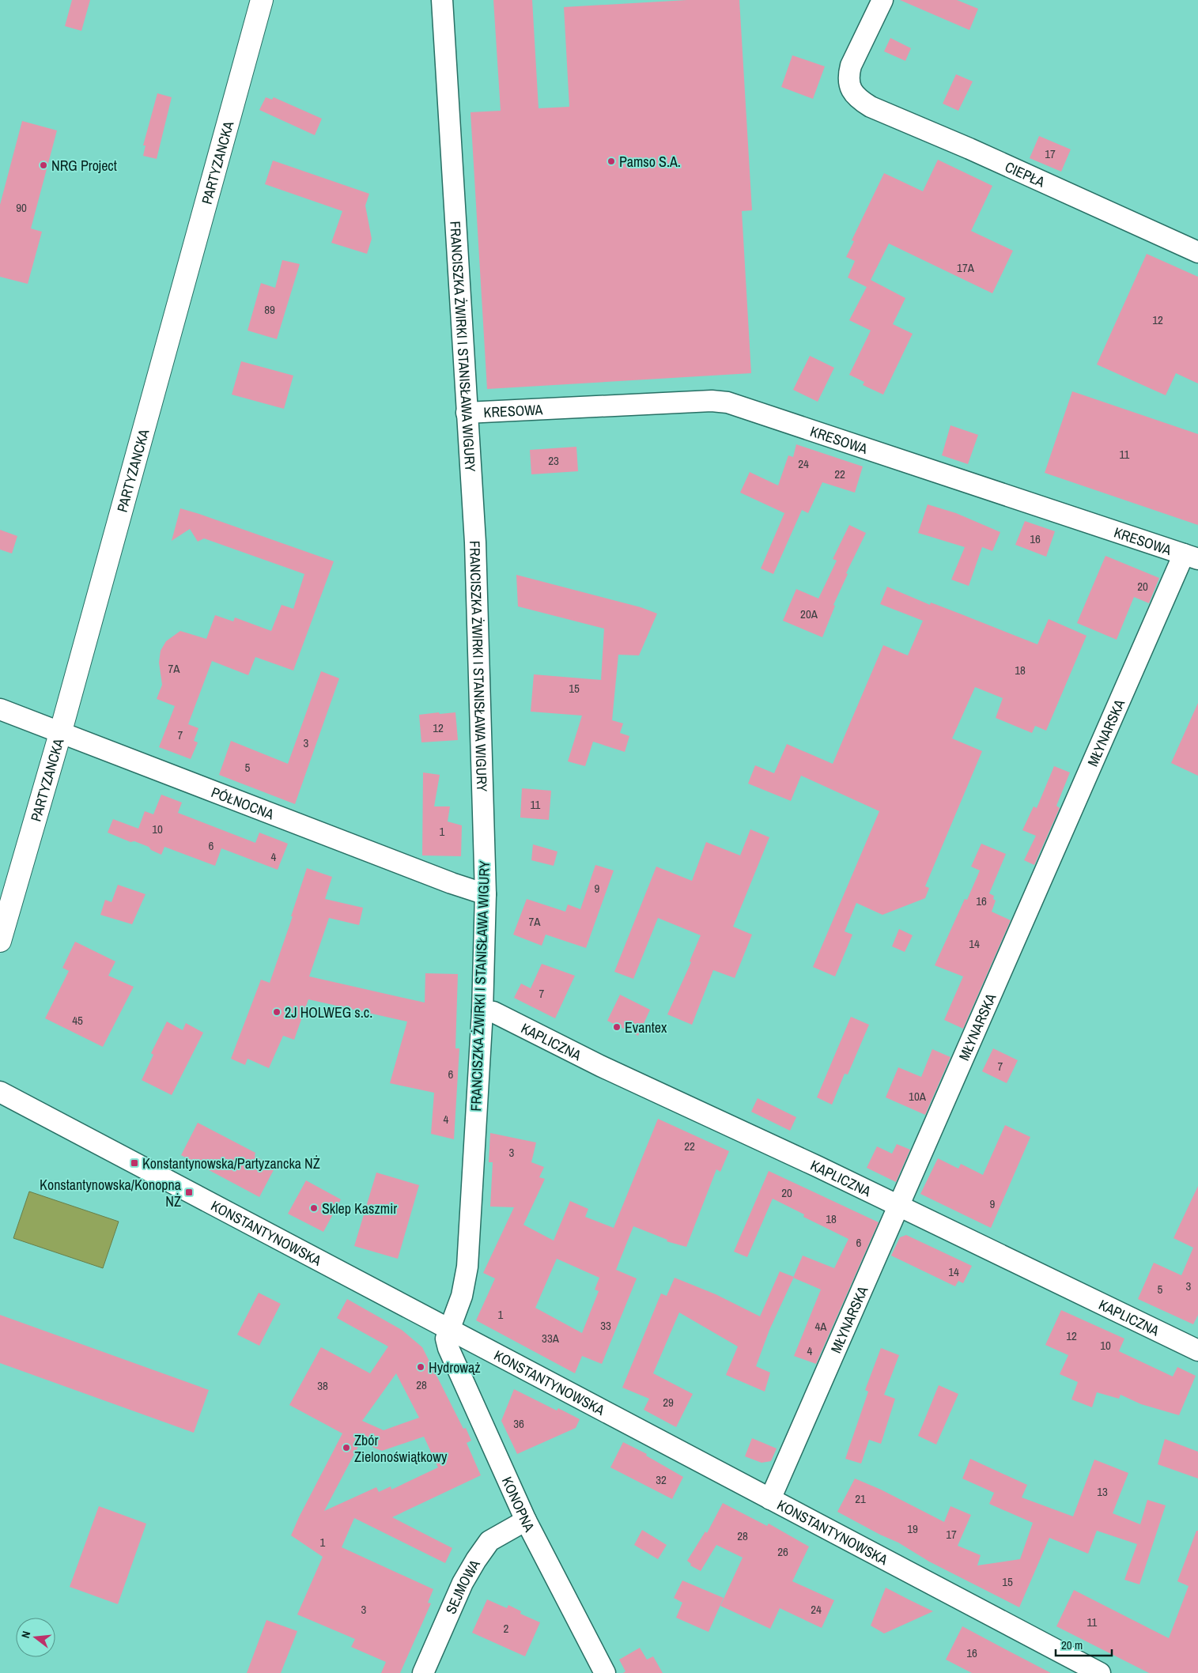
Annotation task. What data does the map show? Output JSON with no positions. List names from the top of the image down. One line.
{"streets":{"main road":["PARTYZANCKA"],"street":["CIEPŁA","FRANCISZKA ŻWIRKI I STANISŁAWA WIGURY","KRESOWA","MŁYNARSKA","PÓŁNOCNA","KAPLICZNA","KONSTANTYNOWSKA","KONOPNA","SEJMOWA"]},"crossings":[["PARTYZANCKA","PÓŁNOCNA"],["FRANCISZKA ŻWIRKI I STANISŁAWA WIGURY","KRESOWA"],["FRANCISZKA ŻWIRKI I STANISŁAWA WIGURY","PÓŁNOCNA"],["FRANCISZKA ŻWIRKI I STANISŁAWA WIGURY","KAPLICZNA"],["FRANCISZKA ŻWIRKI I STANISŁAWA WIGURY","KONSTANTYNOWSKA"],["FRANCISZKA ŻWIRKI I STANISŁAWA WIGURY","KONOPNA"],["KRESOWA","MŁYNARSKA"],["MŁYNARSKA","KAPLICZNA"],["MŁYNARSKA","KONSTANTYNOWSKA"],["KONSTANTYNOWSKA","KONOPNA"],["KONOPNA","SEJMOWA"]],"places":{"other":["Pamso S.A.","NRG Project","2J HOLWEG s.c.","Evantex","Sklep Kaszmir","Hydrowąż","Zbór Zielonoświątkowy"],"transit":["Konstantynowska/Partyzancka NŻ","Konstantynowska/Konopna NŻ"]},"house_numbers":["17","90","17A","89","12","11","23","24","22","16","20","20A","7A","18","15","12","7","3","5","11","10","1","6","4","9","16","7A","14","7","45","7","6","10A","4","22","3","20","9","18","6","14","3","5","1","33","4A","12","33A","10","4","28","38","29","36","32","13","21","19","17","28","1","26","15","3","24","11","2","16"],"scale_bar":"20 m","north":"left"}
